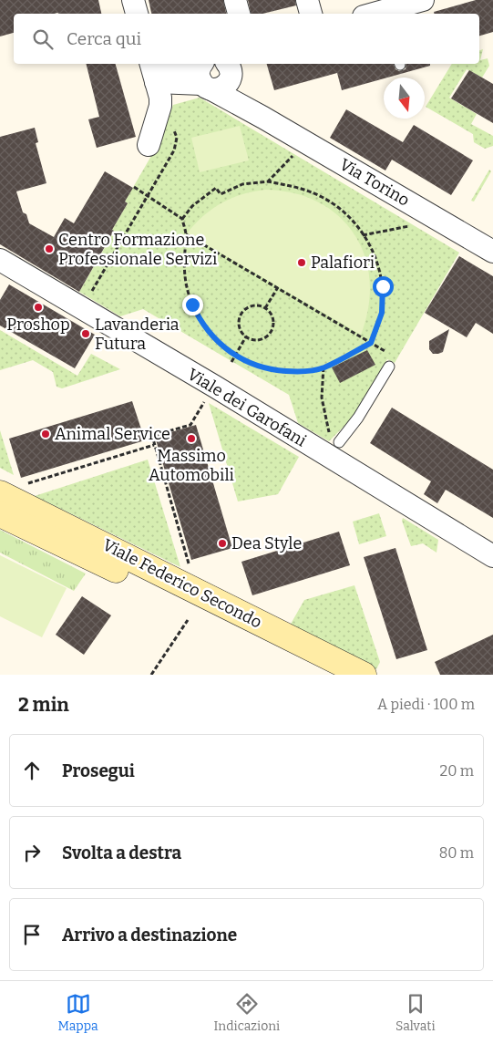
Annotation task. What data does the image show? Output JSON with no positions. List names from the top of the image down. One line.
{"streets":{"main road":["Viale Federico Secondo"],"street":["Via Torino","Viale dei Garofani"]},"places":["Centro Formazione Professionale Servizi","Palafiori","Proshop","Lavanderia Futura","Animal Service","Massimo Automobili","Dea Style"],"north":"bottom","page":{"search":"Cerca qui","heading":["2 min","A piedi · 100 m"],"list":[["Prosegui","20 m"],["Svolta a destra","80 m"],"Arrivo a destinazione"],"nav":["Mappa","Indicazioni","Salvati"]}}
